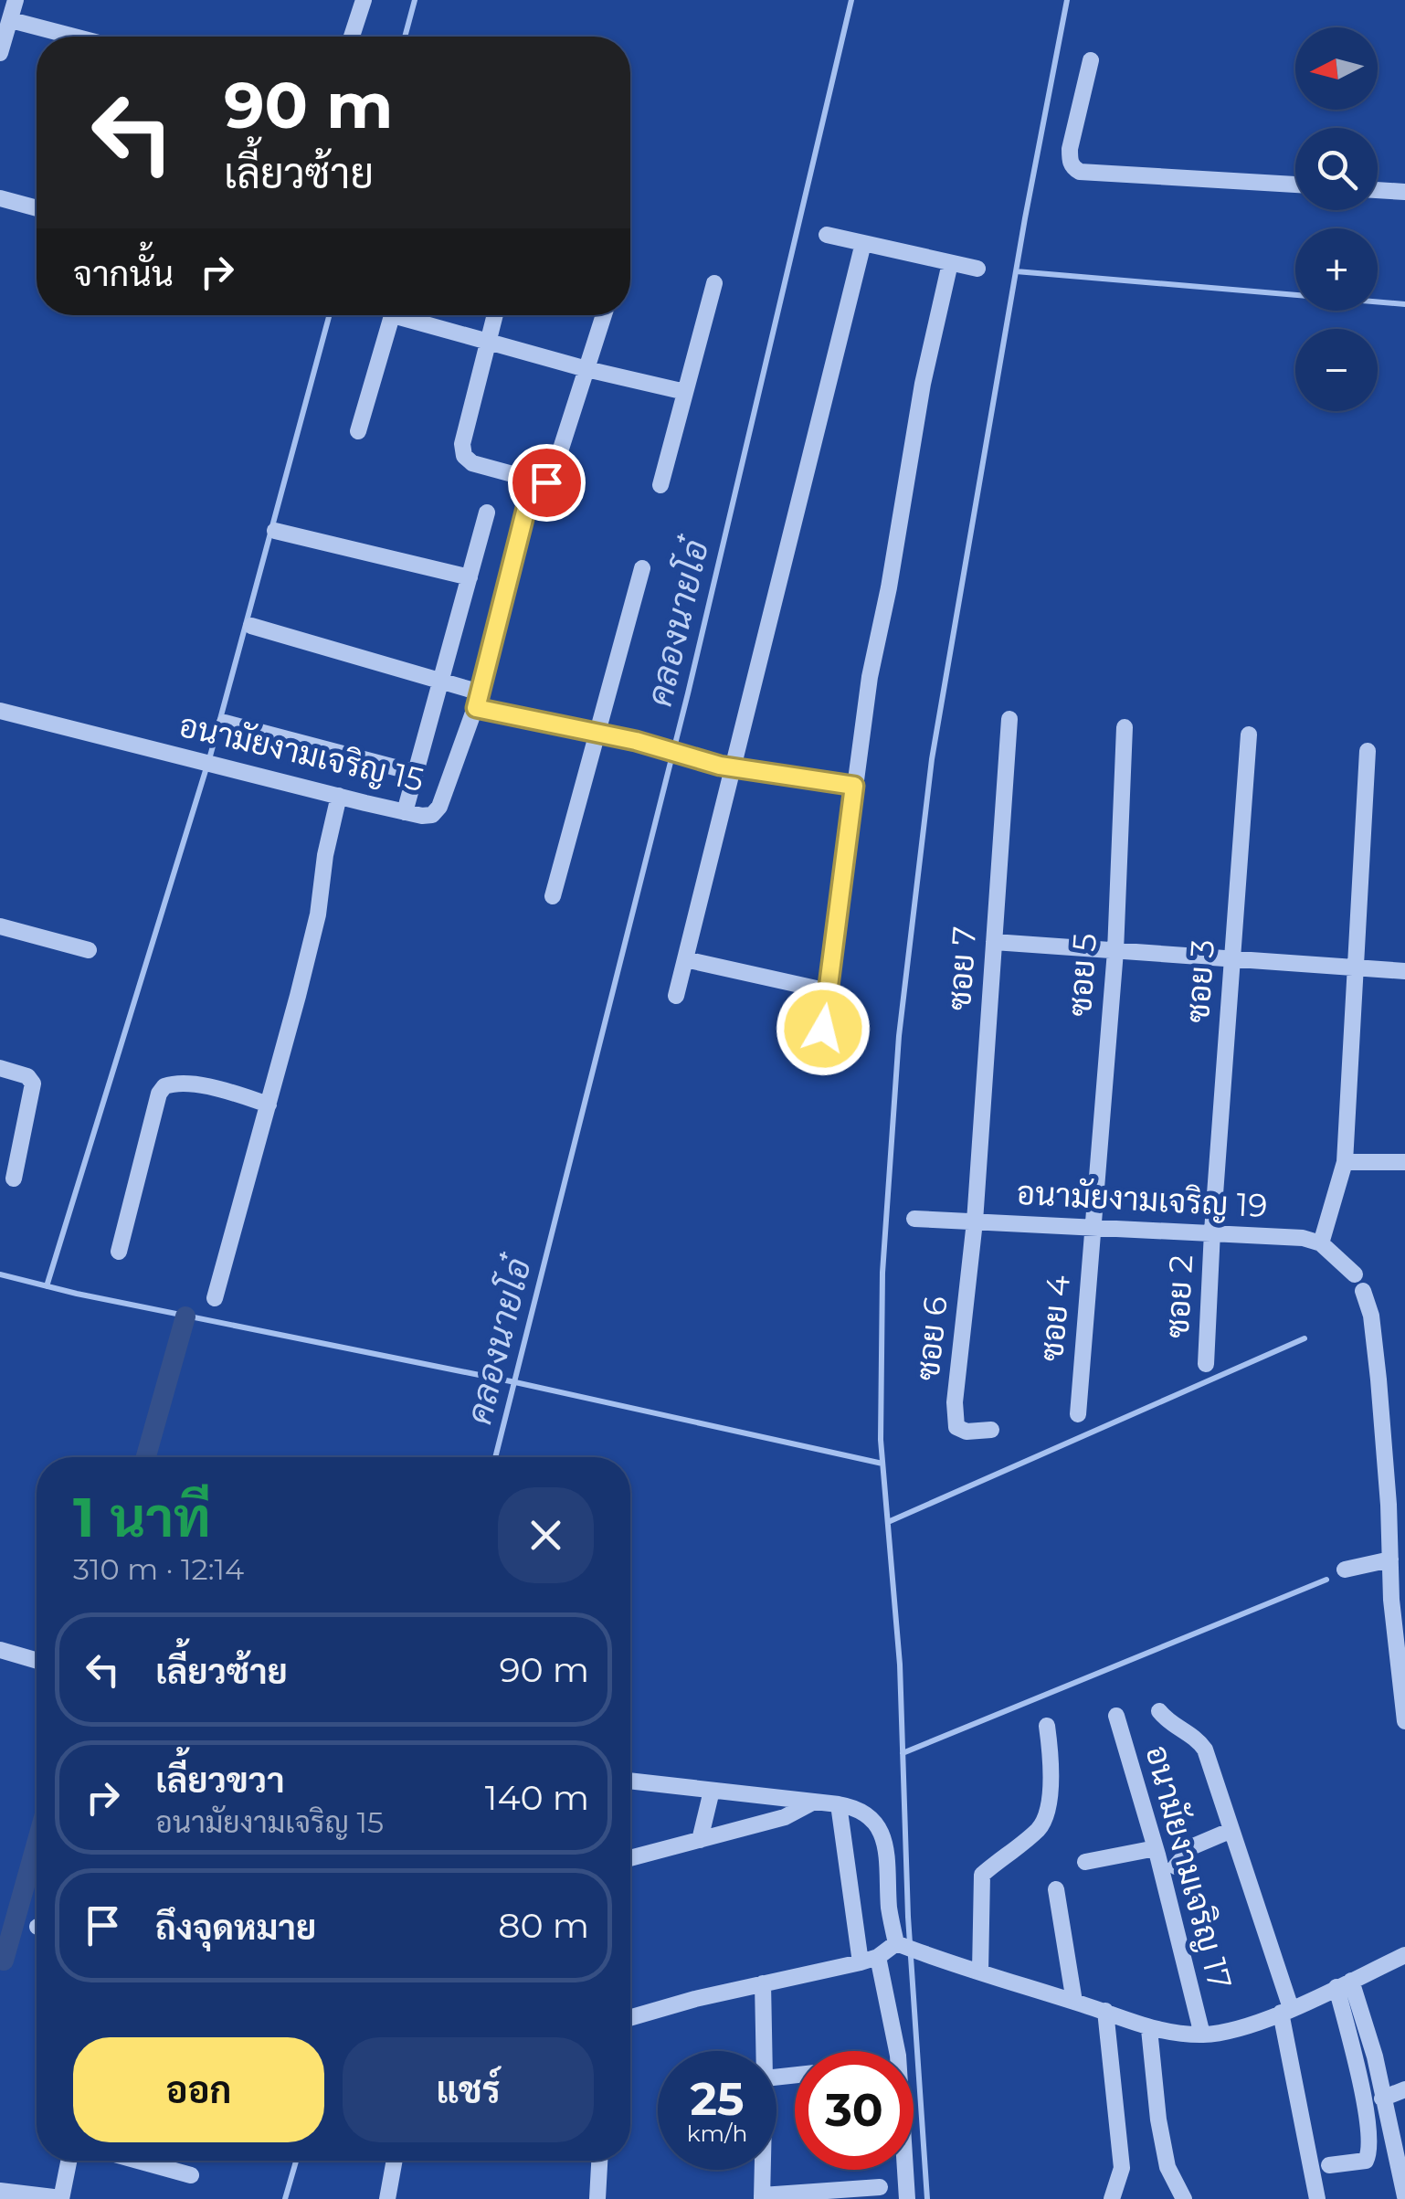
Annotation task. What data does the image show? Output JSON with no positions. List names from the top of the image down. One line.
{"streets":{"street":["อนามัยงามเจริญ 15","ซอย 7","ซอย 5","ซอย 3","อนามัยงามเจริญ 19","ซอย 2","ซอย 4","ซอย 6","อนามัยงามเจริญ 17"]},"crossings":[["ซอย 7","อนามัยงามเจริญ 19"],["ซอย 7","ซอย 6"],["ซอย 5","อนามัยงามเจริญ 19"],["ซอย 5","ซอย 4"],["ซอย 3","อนามัยงามเจริญ 19"],["ซอย 3","ซอย 2"],["อนามัยงามเจริญ 19","ซอย 2"],["อนามัยงามเจริญ 19","ซอย 4"],["อนามัยงามเจริญ 19","ซอย 6"]],"water":["คลองนายโอ๋"],"north":"left","page":{"map_buttons":["+","−"],"turn":["90 m","เลี้ยวซ้าย"],"then":"จากนั้น","heading":["1 นาที","310 m · 12:14"],"list":[{"name":"เลี้ยวซ้าย","value":"90 m"},{"name":"เลี้ยวขวา","note":"อนามัยงามเจริญ 15","value":"140 m"},{"name":"ถึงจุดหมาย","value":"80 m"}],"buttons":["ออก","แชร์"],"speed":"25 km/h","limit":"30"}}
